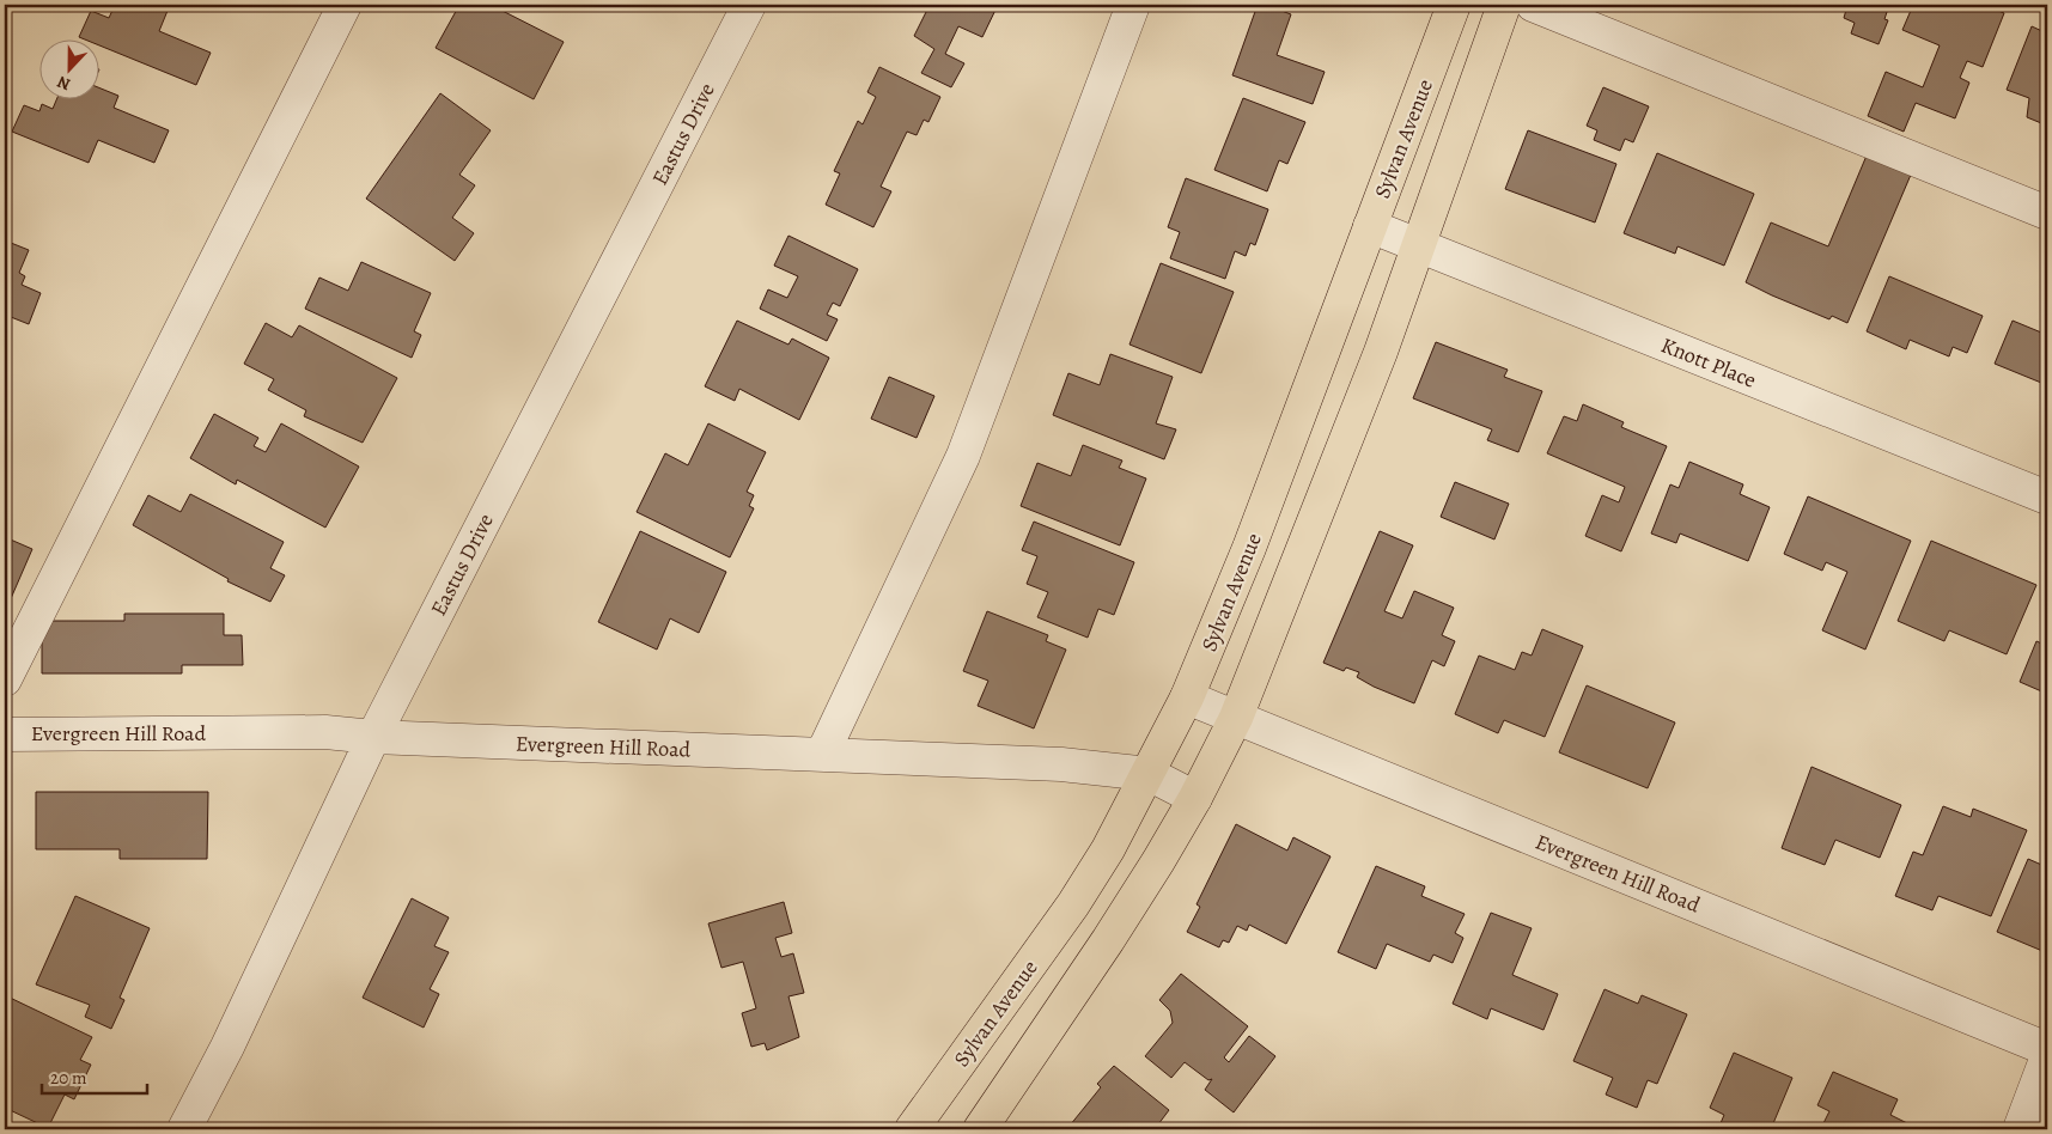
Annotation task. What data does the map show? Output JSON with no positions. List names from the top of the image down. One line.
{"streets":{"main road":["Sylvan Avenue"],"street":["Eastus Drive","Knott Place","Evergreen Hill Road"]},"crossings":[["Eastus Drive","Evergreen Hill Road"],["Sylvan Avenue","Knott Place"],["Sylvan Avenue","Evergreen Hill Road"]],"scale_bar":"20 m","north":"bottom"}
